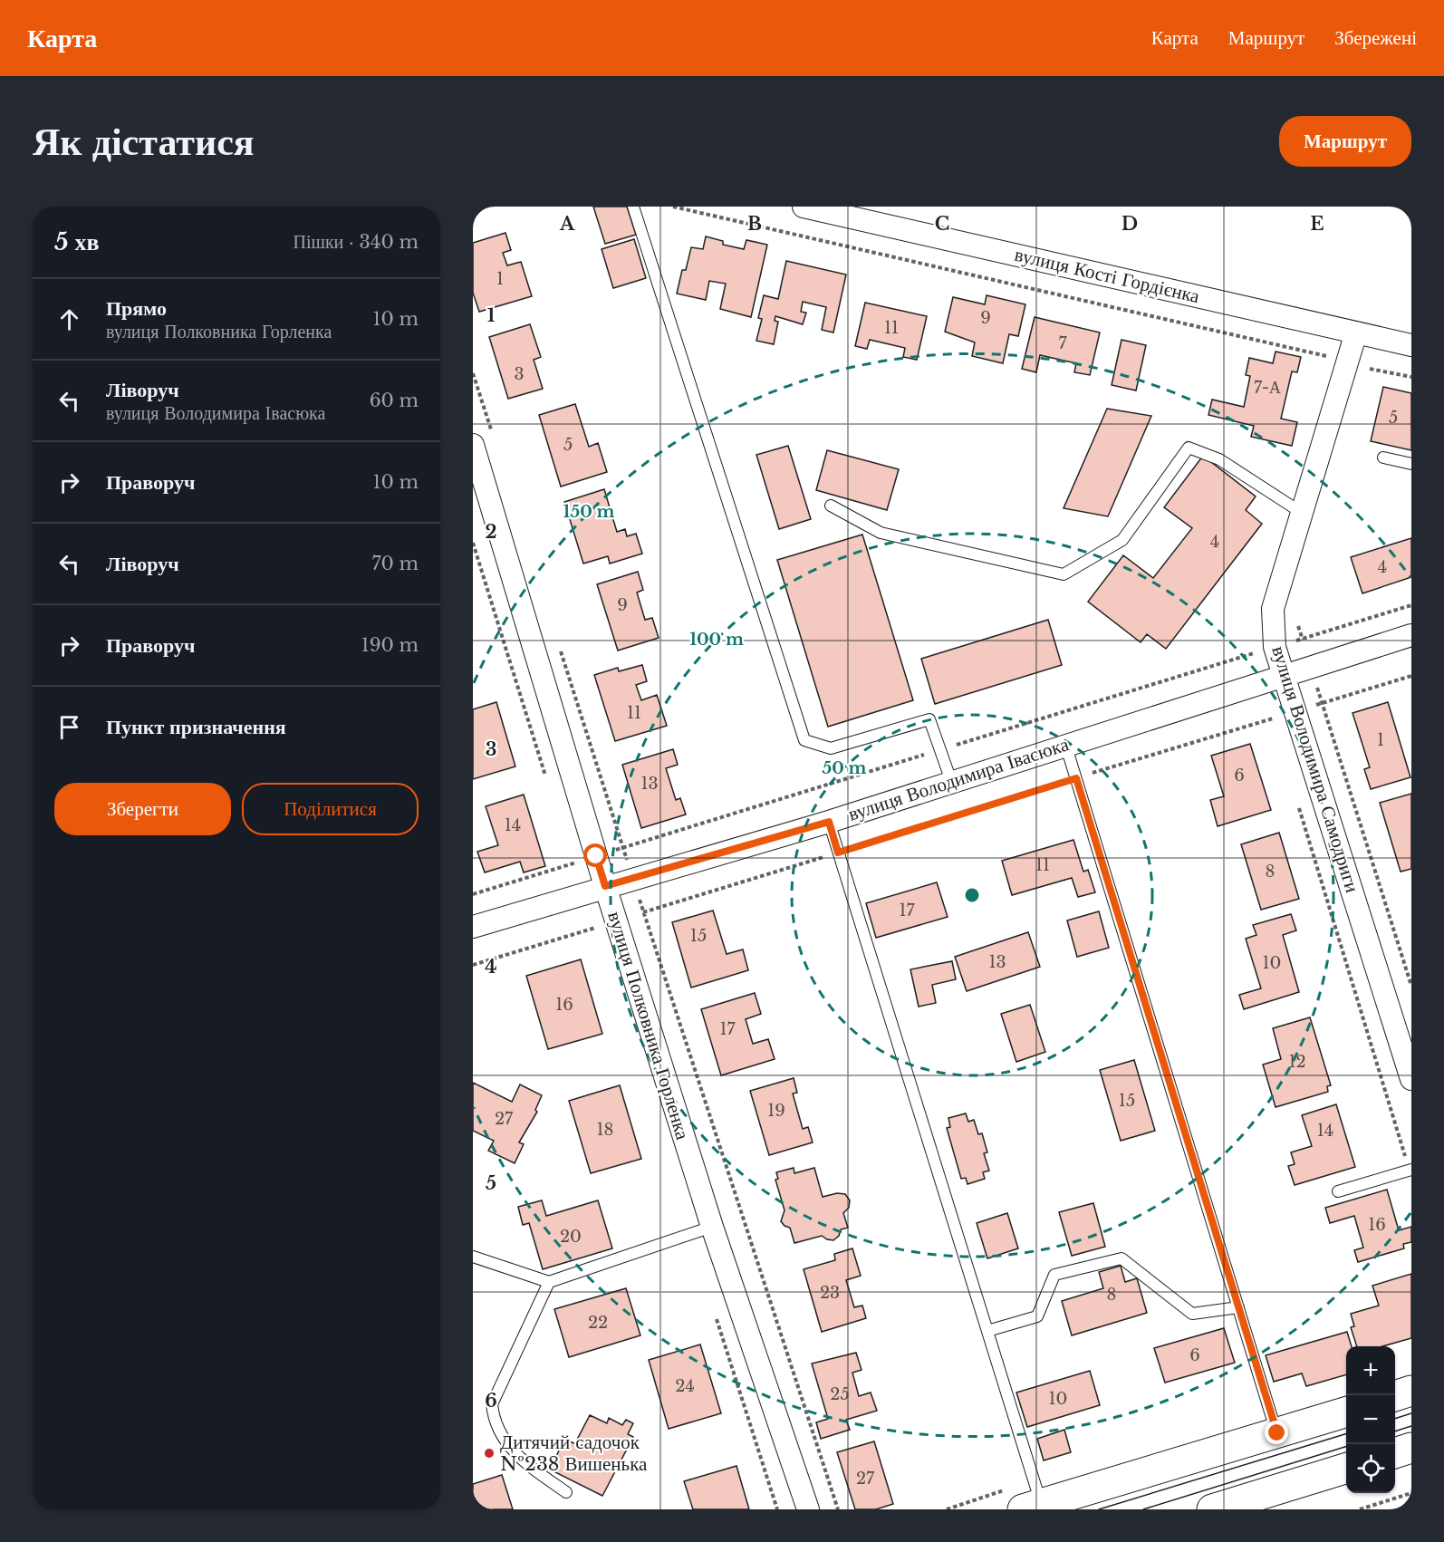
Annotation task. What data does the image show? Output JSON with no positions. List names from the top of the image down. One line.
{"streets":{"street":["вулиця Кості Гордієнка","вулиця Володимира Самодриги","вулиця Володимира Івасюка","вулиця Полковника Горленка"]},"crossings":[["вулиця Кості Гордієнка","вулиця Володимира Самодриги"],["вулиця Володимира Самодриги","вулиця Володимира Івасюка"],["вулиця Володимира Івасюка","вулиця Полковника Горленка"]],"places":["Дитячий садочок №238 Вишенька"],"house_numbers":["1","9","11","7","3","7-А","5","5","4","4","9","11","1","6","13","14","11","8","17","15","13","10","16","17","12","15","19","27","18","14","16","20","23","8","22","6","24","25","10","27"],"page":{"header":"Карта","nav":["Карта","Маршрут","Збережені"],"buttons":["Маршрут",["Зберегти","Поділитися"]],"title":"Як дістатися","heading":["5 хв","Пішки · 340 m"],"list":[["Прямо","вулиця Полковника Горленка","10 m"],["Ліворуч","вулиця Володимира Івасюка","60 m"],["Праворуч","10 m"],["Ліворуч","70 m"],["Праворуч","190 m"],"Пункт призначення"],"map_buttons":["+","−"]},"grid":{"columns":["A","B","C","D","E"],"rows":["1","2","3","4","5","6"]},"rings":["150 m","100 m","50 m"]}
